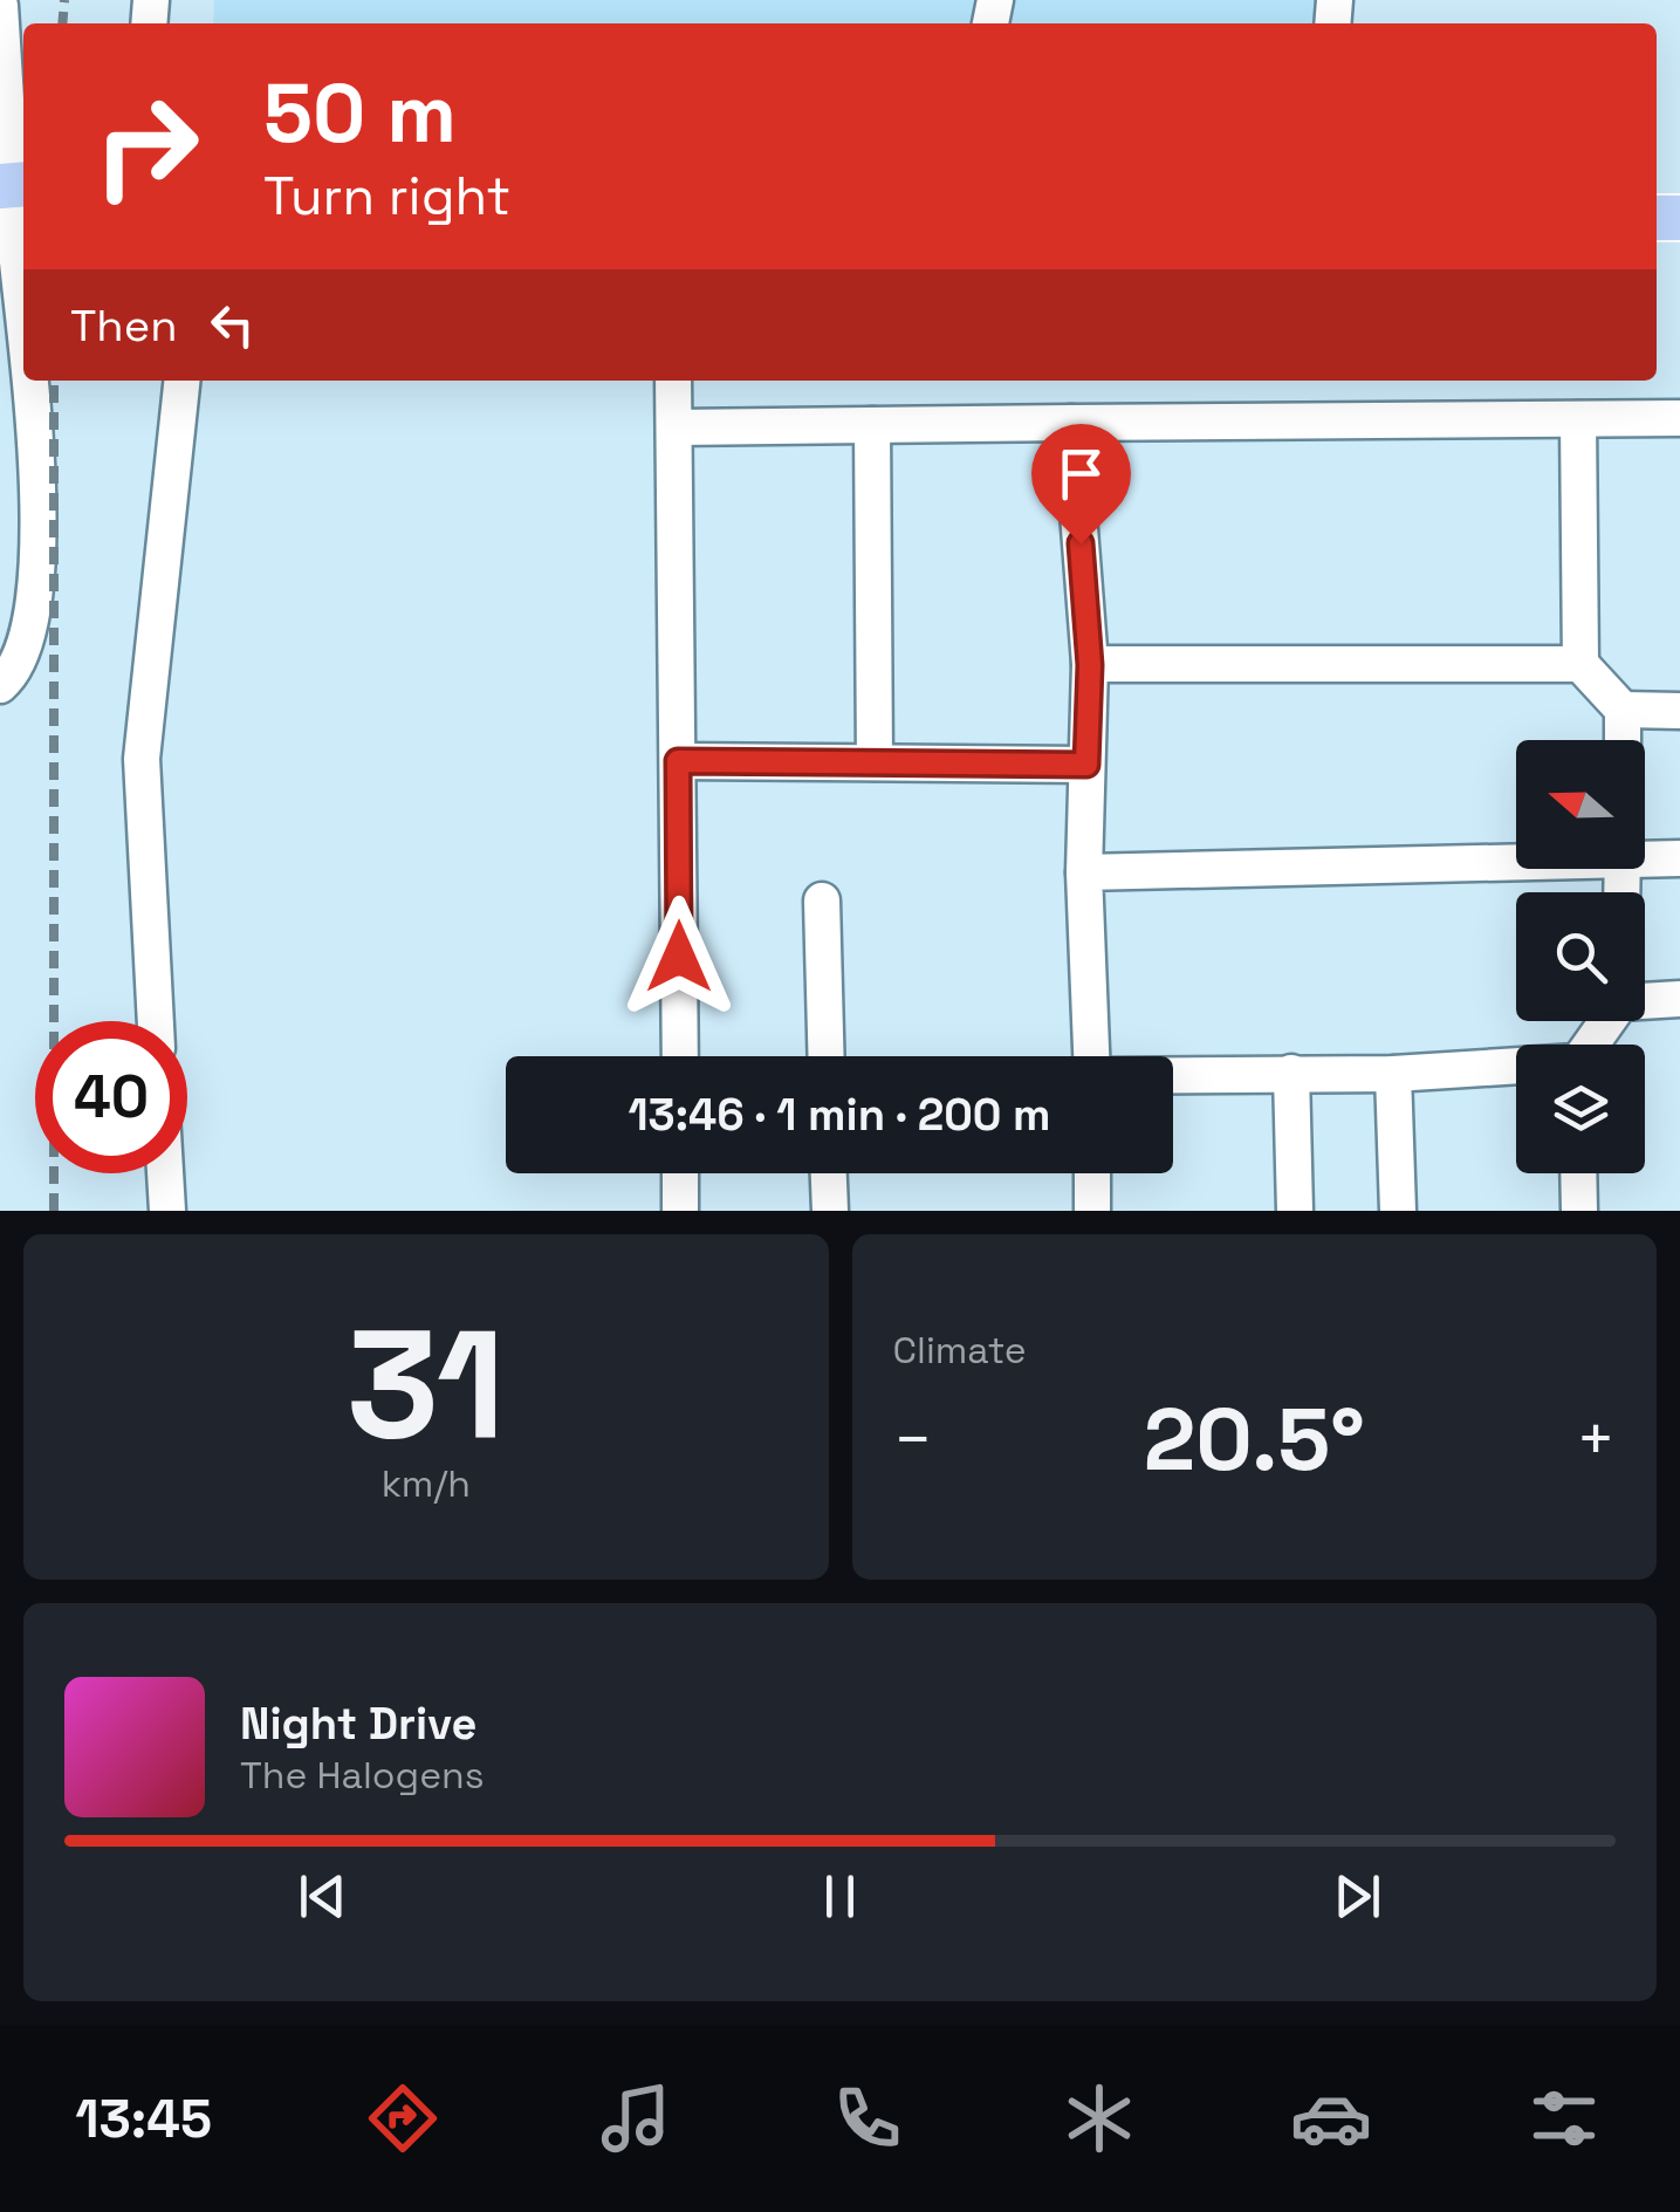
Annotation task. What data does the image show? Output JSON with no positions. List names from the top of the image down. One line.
{"north":"left","page":{"turn":["50 m","Turn right"],"then":"Then","limit":"40","trip":"13:46 · 1 min · 200 m","tile":[["31","km/h"],"Climate"],"heat":["−","20.5°","+"],"song":["Night Drive","The Halogens"],"tabs":"13:45"}}
